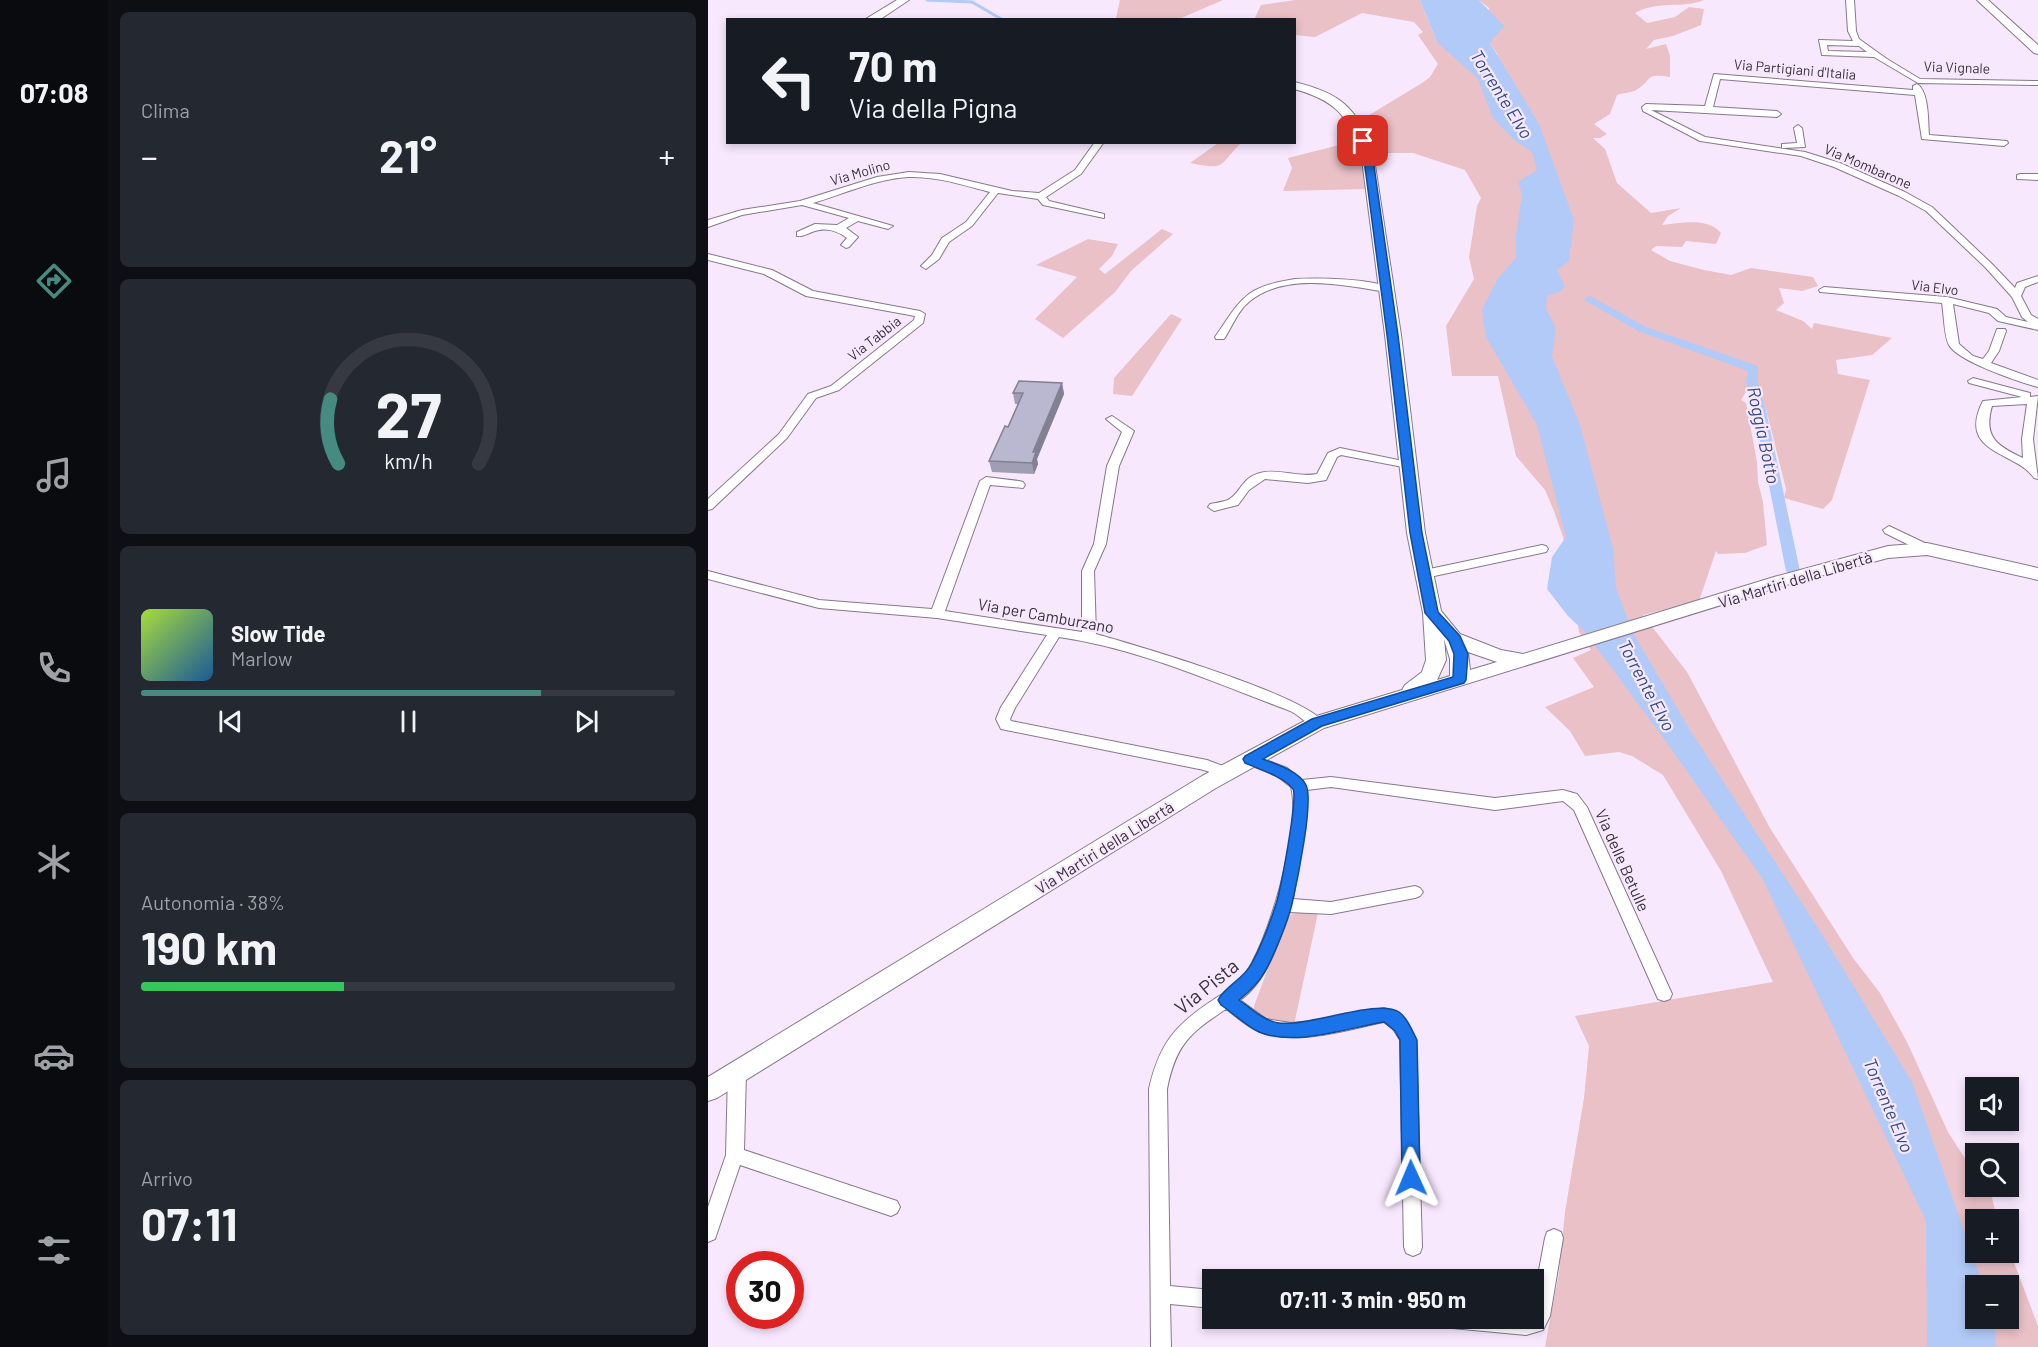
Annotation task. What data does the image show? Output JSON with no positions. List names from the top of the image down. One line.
{"streets":{"street":["Via Vignale","Via Partigiani d'Italia","Via Mombarone","Via Molino","Via Elvo","Via Tabbia","Via Martiri della Libertà","Via per Camburzano","Via delle Betulle","Via Pista"]},"crossings":[["Via Partigiani d'Italia","Via Mombarone"],["Via Mombarone","Via Elvo"],["Via Martiri della Libertà","Via per Camburzano"],["Via delle Betulle","Via Pista"]],"water":["Torrente Elvo","Roggia Botto"],"page":{"tabs":"07:08","tile":["Clima",["Autonomia · 38%","190 km"],["Arrivo","07:11"]],"turn":["70 m","Via della Pigna"],"heat":["−","21°","+"],"song":["Slow Tide","Marlow"],"map_buttons":["+","−"],"limit":"30","trip":"07:11 · 3 min · 950 m","gauge":["27","km/h"]}}
